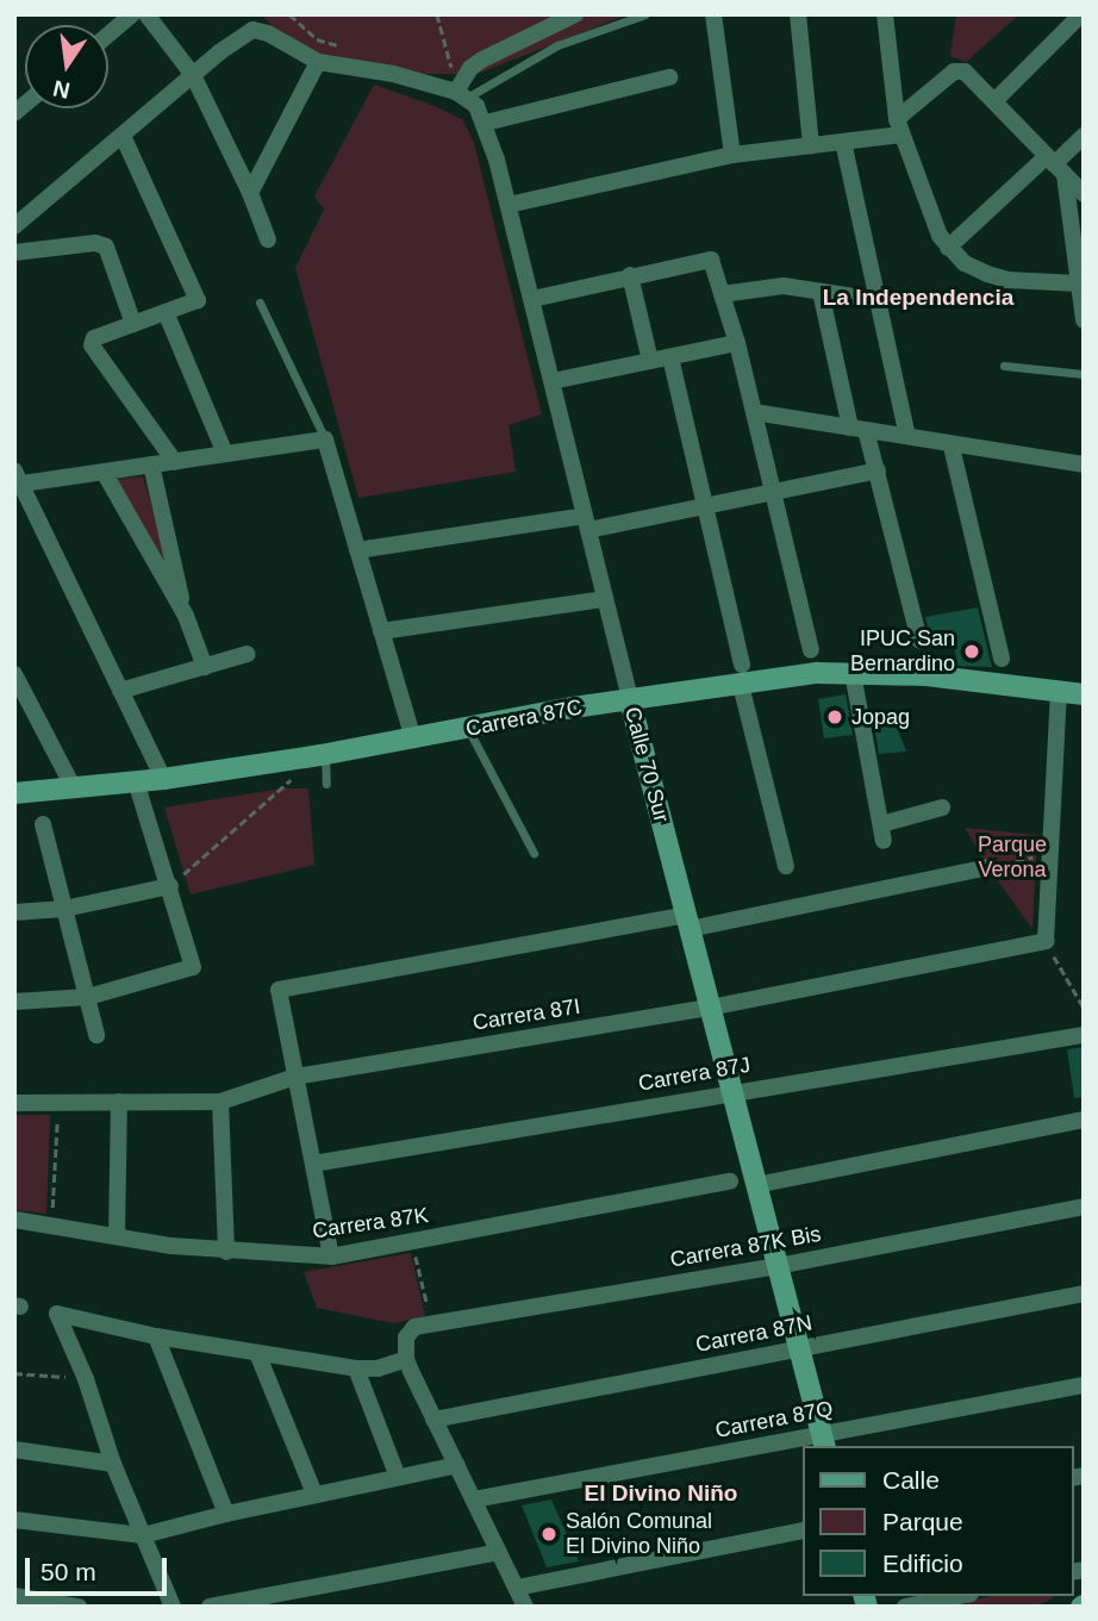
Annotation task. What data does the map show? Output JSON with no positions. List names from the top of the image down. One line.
{"streets":{"street":["Carrera 87C","Calle 70 Sur","Carrera 87I","Carrera 87J","Carrera 87K","Carrera 87K Bis","Carrera 87N","Carrera 87Q"]},"crossings":[["Carrera 87C","Calle 70 Sur"],["Calle 70 Sur","Carrera 87I"],["Calle 70 Sur","Carrera 87J"],["Calle 70 Sur","Carrera 87K Bis"],["Calle 70 Sur","Carrera 87N"],["Calle 70 Sur","Carrera 87Q"]],"districts":["La Independencia","El Divino Niño"],"parks":["Parque Verona"],"places":["IPUC San Bernardino","Jopag","Salón Comunal El Divino Niño"],"legend":["Calle","Parque","Edificio"],"scale_bar":"50 m","north":"bottom"}
